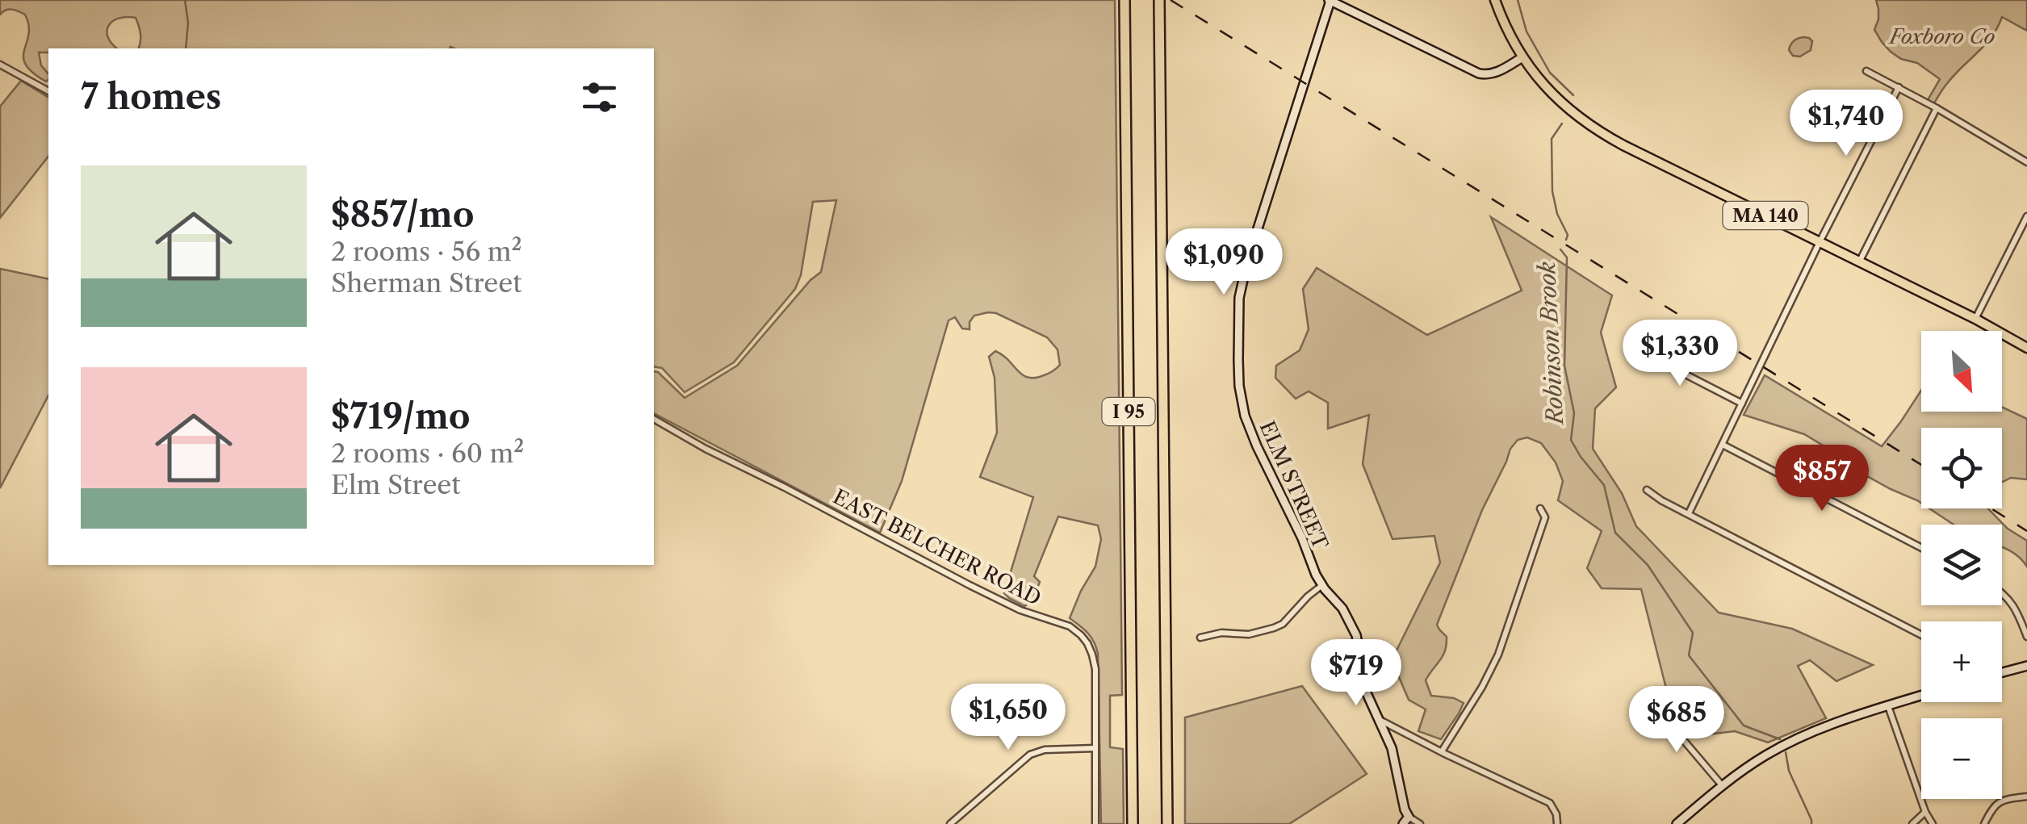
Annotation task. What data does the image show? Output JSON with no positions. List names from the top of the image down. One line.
{"streets":{"highway":["I 95"],"main road":["MA 140"],"street":["ELM STREET","EAST BELCHER ROAD"]},"water":["Robinson Brook"],"parks":["Foxboro Co"],"north":"bottom right","page":{"heading":"7 homes","price":["$1,740","$1,090","$1,330","$857","$719","$1,650","$685"],"list":[{"name":"$857/mo","note":"2 rooms · 56 m² · Sherman Street"},{"name":"$719/mo","note":"2 rooms · 60 m² · Elm Street"}],"map_buttons":["+","−"]}}
